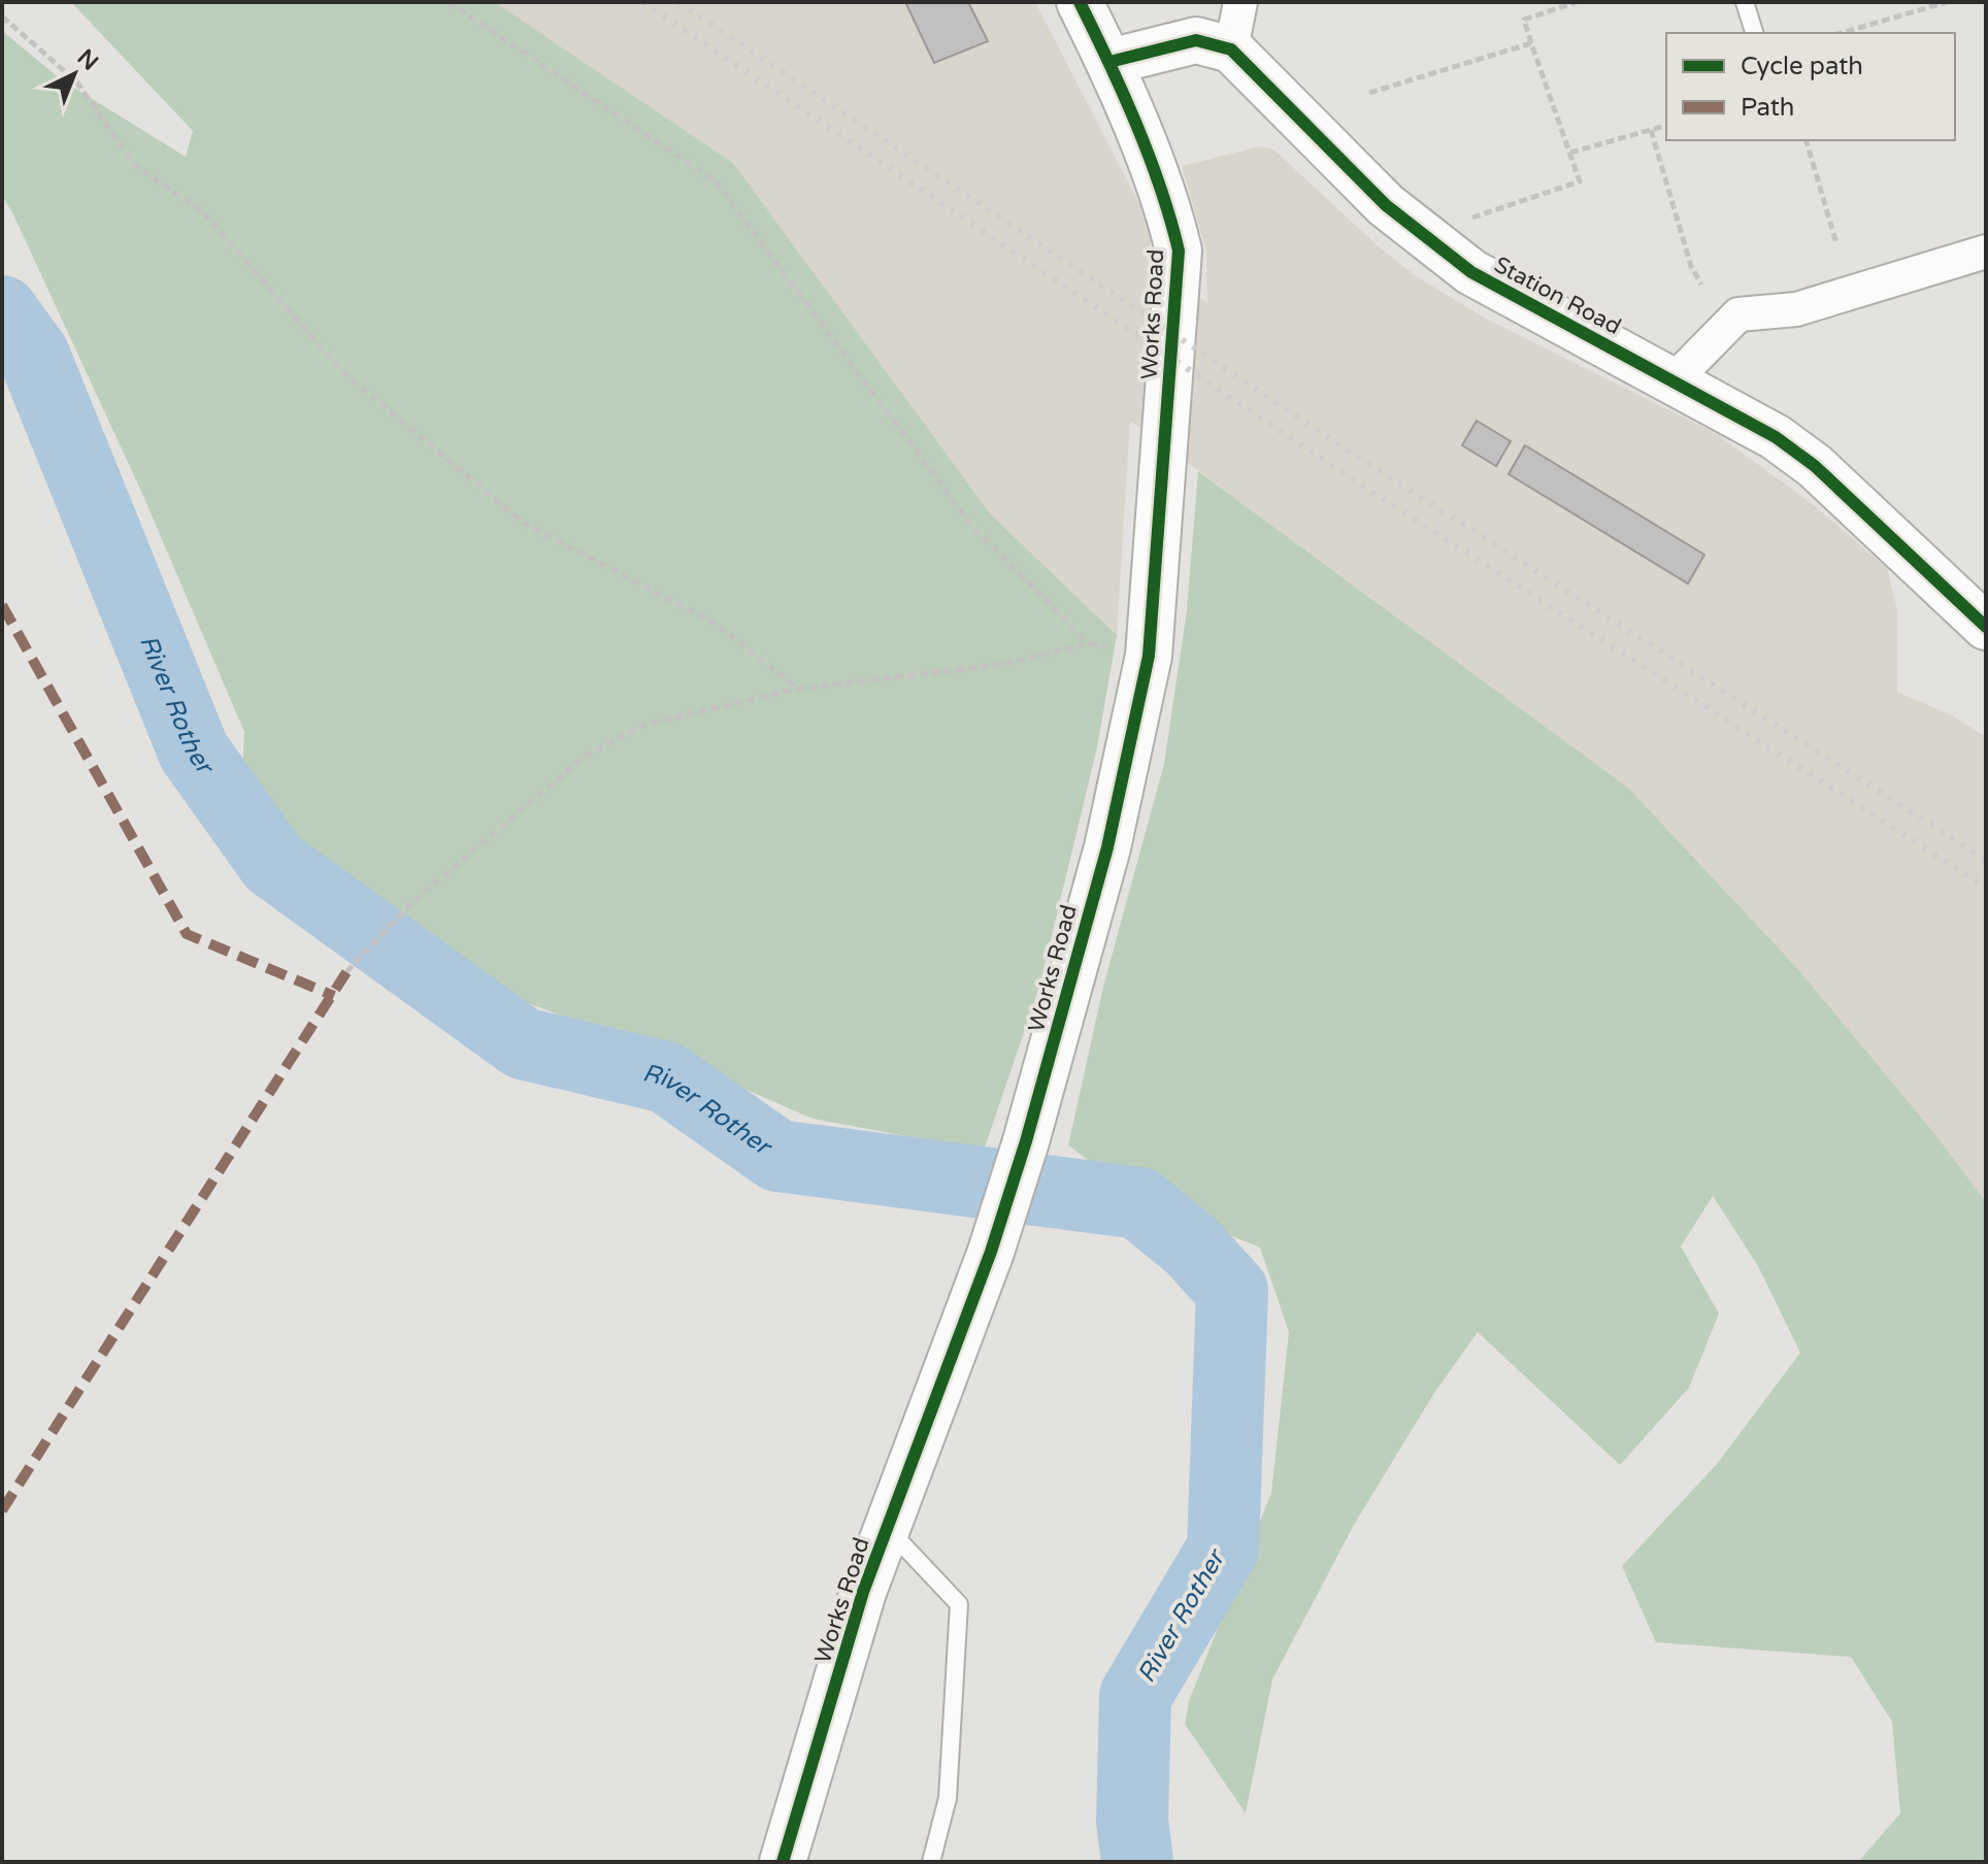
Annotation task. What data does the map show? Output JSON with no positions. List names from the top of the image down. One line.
{"streets":{"street":["Station Road","Works Road"]},"water":["River Rother"],"legend":["Cycle path","Path"],"north":"top right"}
